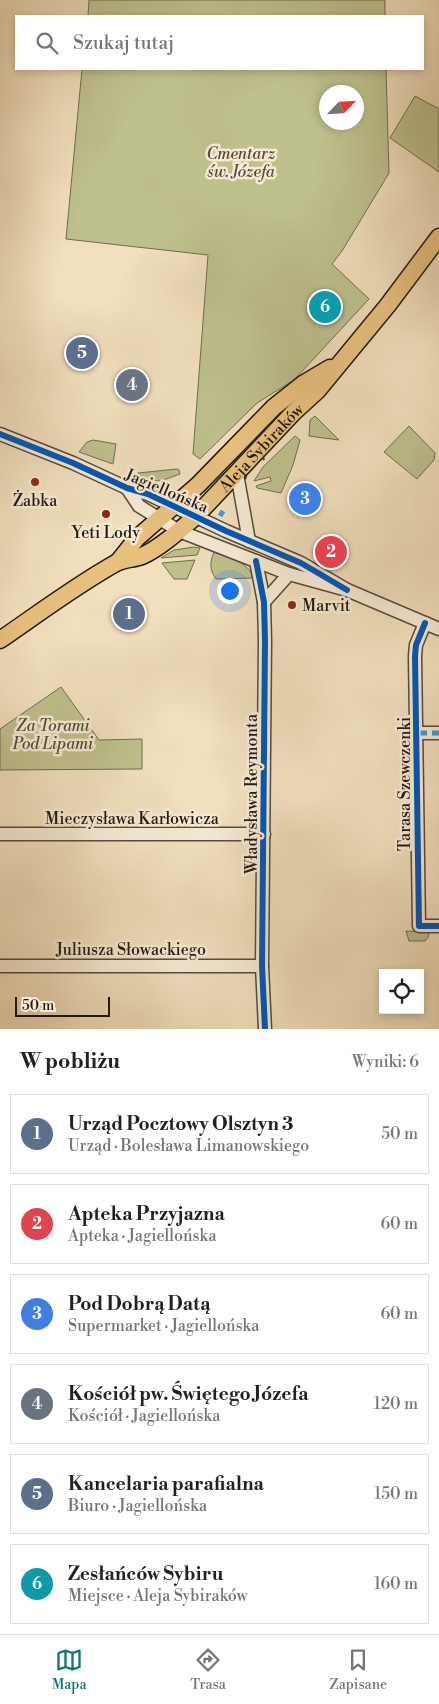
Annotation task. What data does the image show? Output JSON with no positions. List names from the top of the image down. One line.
{"streets":{"main road":["Aleja Sybiraków"],"street":["Jagiellońska","Tarasa Szewczenki","Władysława Reymonta","Mieczysława Karłowicza","Juliusza Słowackiego"]},"crossings":[["Aleja Sybiraków","Jagiellońska"],["Jagiellońska","Tarasa Szewczenki"],["Jagiellońska","Władysława Reymonta"],["Władysława Reymonta","Mieczysława Karłowicza"],["Władysława Reymonta","Juliusza Słowackiego"]],"parks":["Cmentarz św. Józefa","Za Torami Pod Lipami"],"places":["Żabka","Yeti Lody","Marvit"],"scale_bar":"50 m","north":"top right","page":{"search":"Szukaj tutaj","pins":["6","5","4","3","2","1"],"scale":"50 m","heading":["W pobliżu","Wyniki: 6"],"list":[{"mark":"1","name":"Urząd Pocztowy Olsztyn 3","note":"Urząd · Bolesława Limanowskiego","value":"50 m"},{"mark":"2","name":"Apteka Przyjazna","note":"Apteka · Jagiellońska","value":"60 m"},{"mark":"3","name":"Pod Dobrą Datą","note":"Supermarket · Jagiellońska","value":"60 m"},{"mark":"4","name":"Kościół pw. Świętego Józefa","note":"Kościół · Jagiellońska","value":"120 m"},{"mark":"5","name":"Kancelaria parafialna","note":"Biuro · Jagiellońska","value":"150 m"},{"mark":"6","name":"Zesłańców Sybiru","note":"Miejsce · Aleja Sybiraków","value":"160 m"}],"nav":["Mapa","Trasa","Zapisane"]}}
